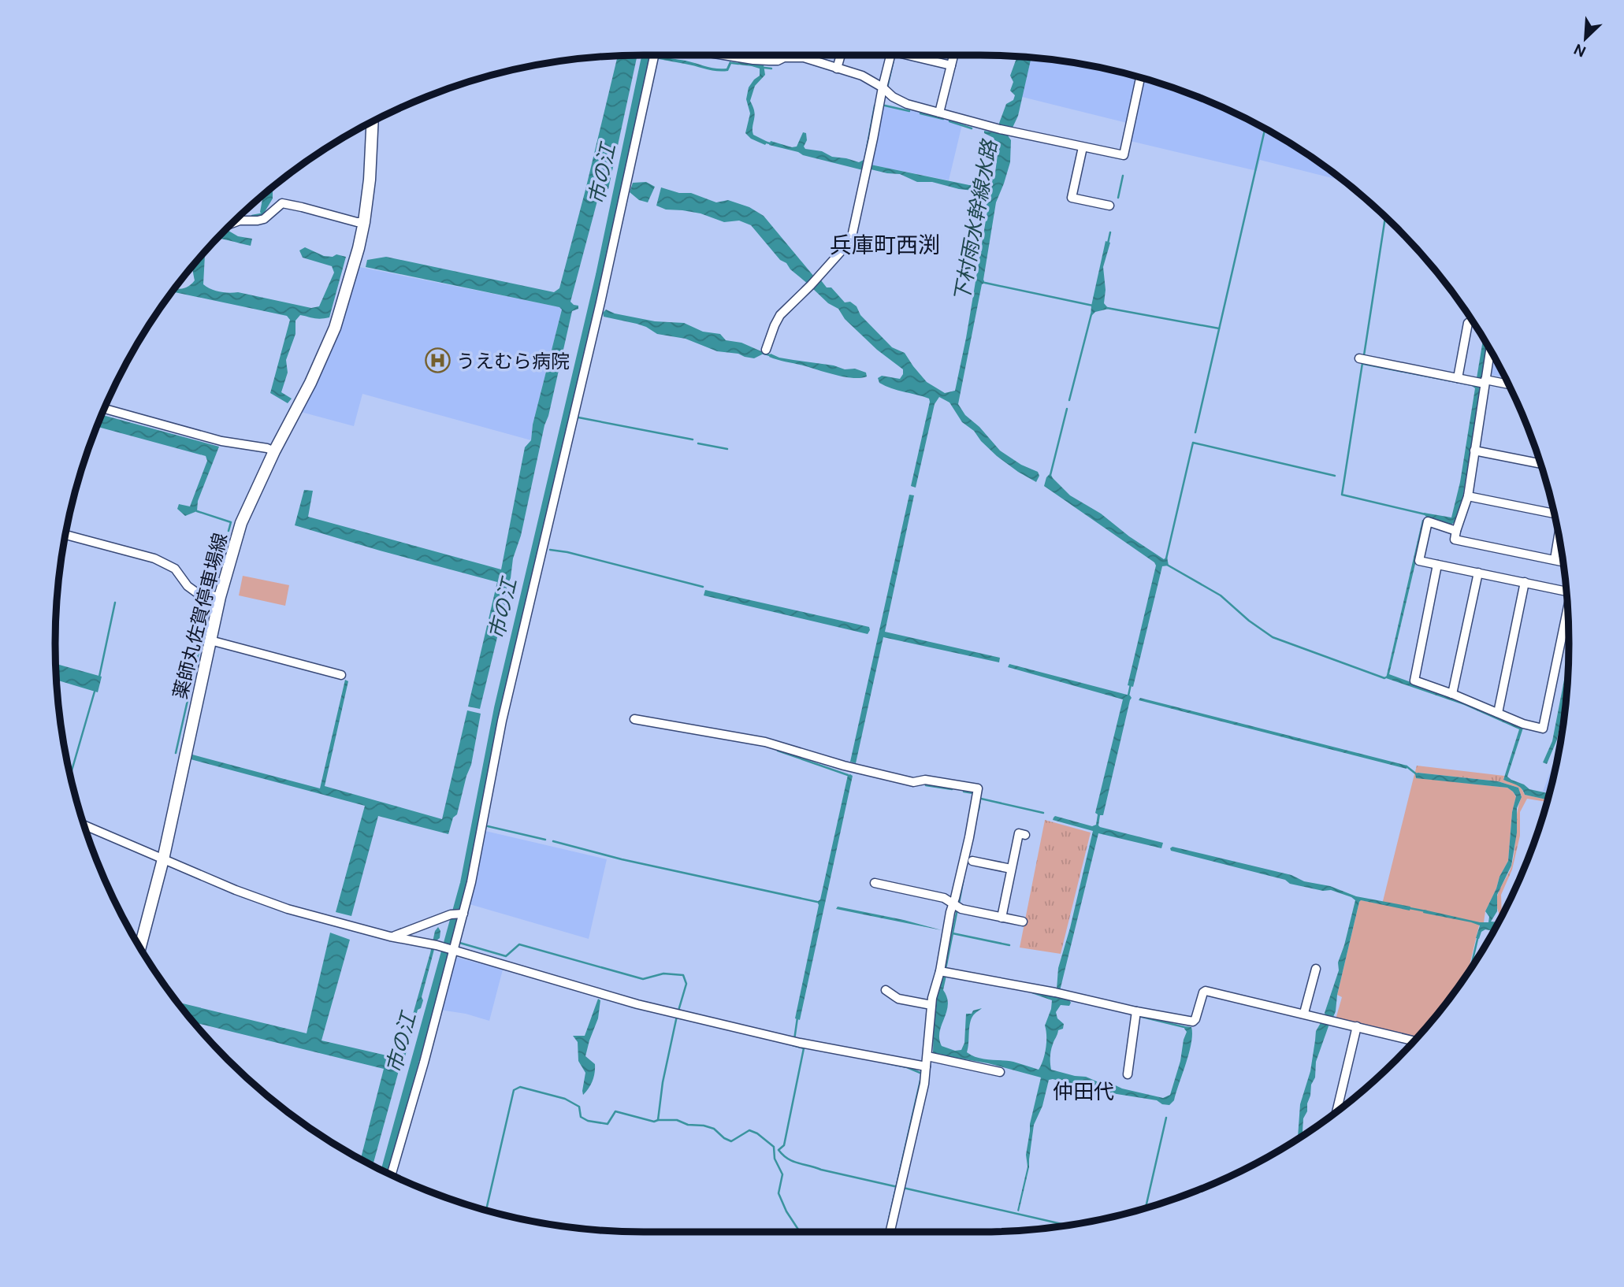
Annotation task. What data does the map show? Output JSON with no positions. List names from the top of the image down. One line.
{"streets":{"main road":["薬師丸佐賀停車場線"]},"districts":["兵庫町西渕","仲田代"],"water":["市の江","下村雨水幹線水路"],"places":{"hospital":["うえむら病院"]},"north":"bottom left"}
